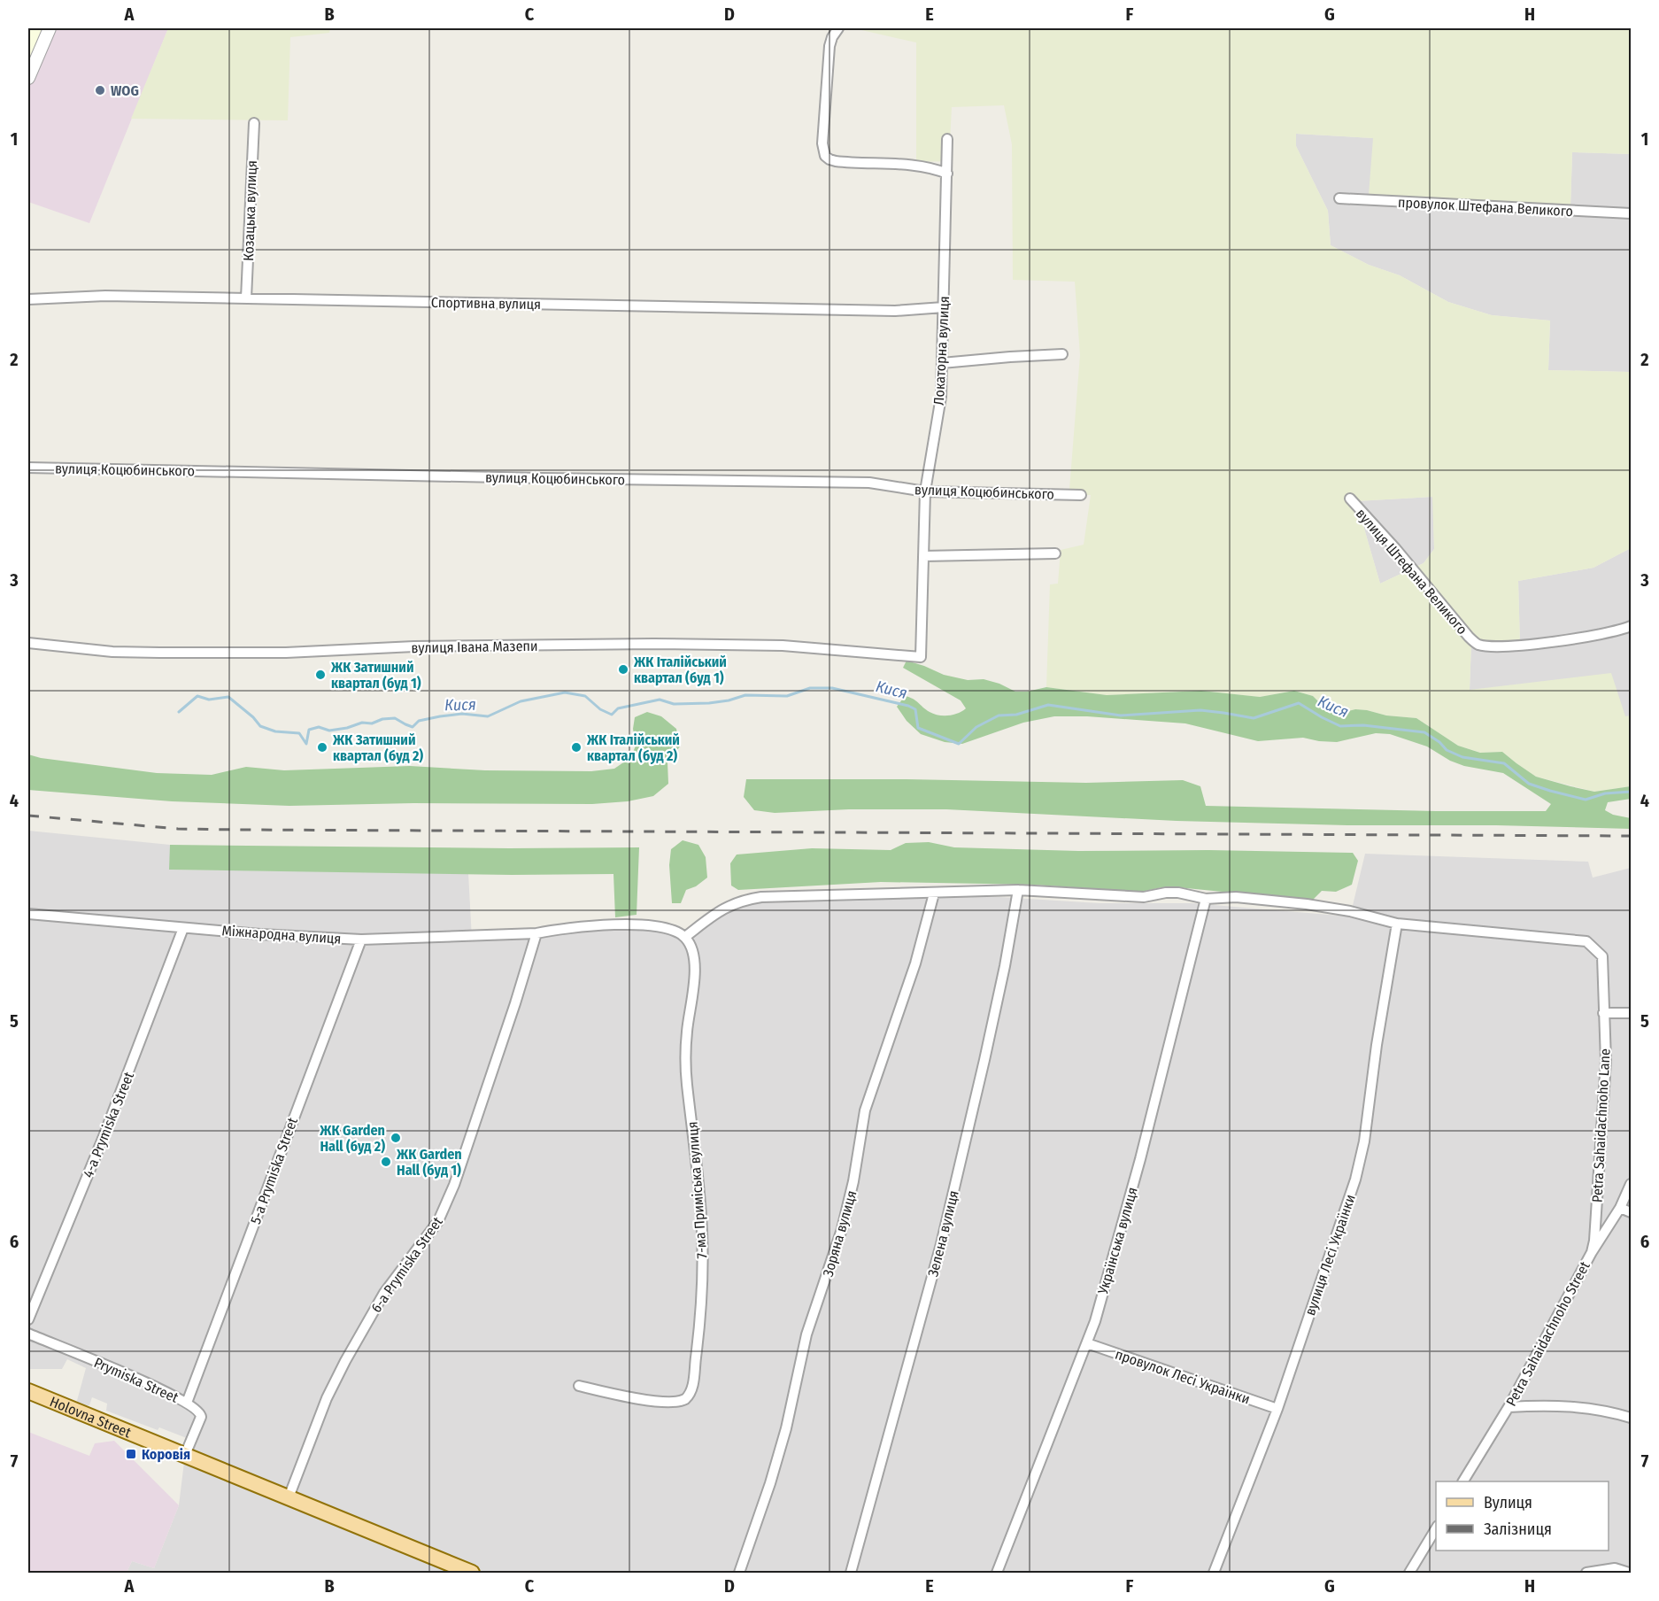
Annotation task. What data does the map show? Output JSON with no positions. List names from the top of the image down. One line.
{"streets":{"main road":["Holovna Street"],"street":["провулок Штефана Великого","Козацька вулиця","Спортивна вулиця","Локаторна вулиця","вулиця Коцюбинського","вулиця Штефана Великого","вулиця Івана Мазепи","Міжнародна вулиця","4-a Prymiska Street","Petra Sahaidachnoho Lane","5-a Prymiska Street","7-ма Приміська вулиця","Зоряна вулиця","Зелена вулиця","Українська вулиця","вулиця Лесі Українки","6-a Prymiska Street","Petra Sahaidachnoho Street","провулок Лесі Українки","Prymiska Street"]},"crossings":[["Козацька вулиця","Спортивна вулиця"],["Спортивна вулиця","Локаторна вулиця"],["Локаторна вулиця","вулиця Коцюбинського"],["Локаторна вулиця","вулиця Івана Мазепи"],["Міжнародна вулиця","4-a Prymiska Street"],["Міжнародна вулиця","Petra Sahaidachnoho Lane"],["Міжнародна вулиця","5-a Prymiska Street"],["Міжнародна вулиця","7-ма Приміська вулиця"],["Міжнародна вулиця","6-a Prymiska Street"],["Petra Sahaidachnoho Lane","7-ма Приміська вулиця"],["Petra Sahaidachnoho Lane","Зоряна вулиця"],["Petra Sahaidachnoho Lane","Зелена вулиця"],["Petra Sahaidachnoho Lane","Українська вулиця"],["Petra Sahaidachnoho Lane","вулиця Лесі Українки"],["Petra Sahaidachnoho Lane","Petra Sahaidachnoho Street"],["5-a Prymiska Street","Prymiska Street"],["Українська вулиця","провулок Лесі Українки"],["вулиця Лесі Українки","провулок Лесі Українки"],["6-a Prymiska Street","Holovna Street"],["Prymiska Street","Holovna Street"]],"water":["Кися"],"places":{"other":["WOG","ЖК Італійський квартал (буд 1)","ЖК Затишний квартал (буд 1)","ЖК Затишний квартал (буд 2)","ЖК Італійський квартал (буд 2)","ЖК Garden Hall (буд 2)","ЖК Garden Hall (буд 1)"],"transit":["Коровія"]},"legend":["Вулиця","Залізниця"],"grid":{"columns":["A","B","C","D","E","F","G","H"],"rows":["1","2","3","4","5","6","7"]}}
